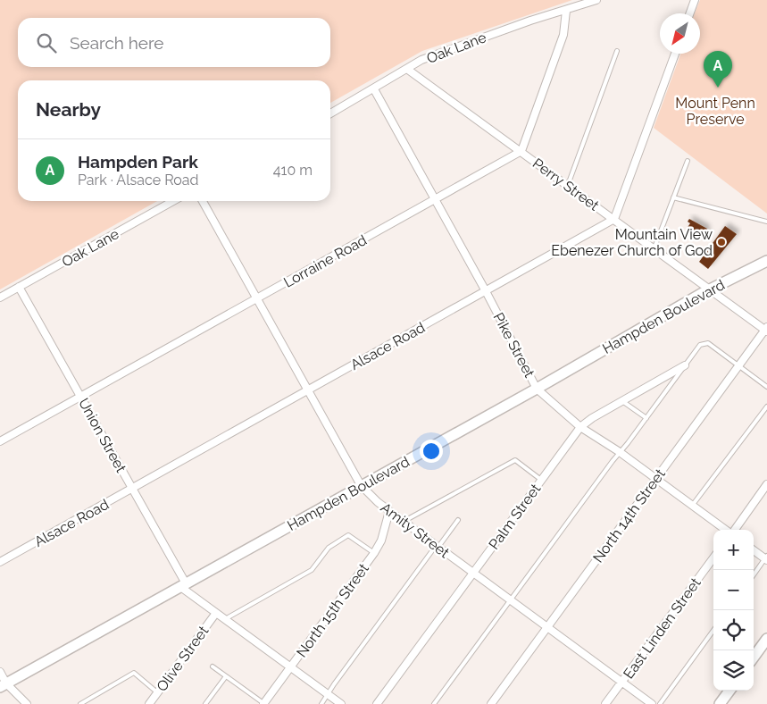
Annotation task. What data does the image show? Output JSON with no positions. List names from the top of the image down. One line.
{"streets":{"main road":["Hampden Boulevard"],"street":["Oak Lane","Perry Street","Lorraine Road","Pike Street","Alsace Road","Union Street","North 14th Street","Palm Street","Amity Street","North 15th Street","East Linden Street","Olive Street"]},"crossings":[["Oak Lane","Perry Street"],["Oak Lane","Pike Street"],["Oak Lane","Union Street"],["Perry Street","Lorraine Road"],["Perry Street","Hampden Boulevard"],["Perry Street","Alsace Road"],["Perry Street","North 14th Street"],["Lorraine Road","Pike Street"],["Lorraine Road","Union Street"],["Lorraine Road","Amity Street"],["Hampden Boulevard","Pike Street"],["Hampden Boulevard","Union Street"],["Hampden Boulevard","Amity Street"],["Pike Street","Alsace Road"],["Pike Street","North 14th Street"],["Pike Street","Palm Street"],["Alsace Road","Union Street"],["Alsace Road","Amity Street"],["Union Street","North 15th Street"],["Union Street","Olive Street"],["North 14th Street","Amity Street"],["Palm Street","Amity Street"],["Amity Street","North 15th Street"],["Amity Street","East Linden Street"]],"parks":["Mount Penn Preserve"],"places":["Mountain View Ebenezer Church of God"],"north":"bottom left","page":{"search":"Search here","pins":"A","heading":"Nearby","list":[{"mark":"A","name":"Hampden Park","note":"Park · Alsace Road","value":"410 m"}],"map_buttons":["+","−"]}}
